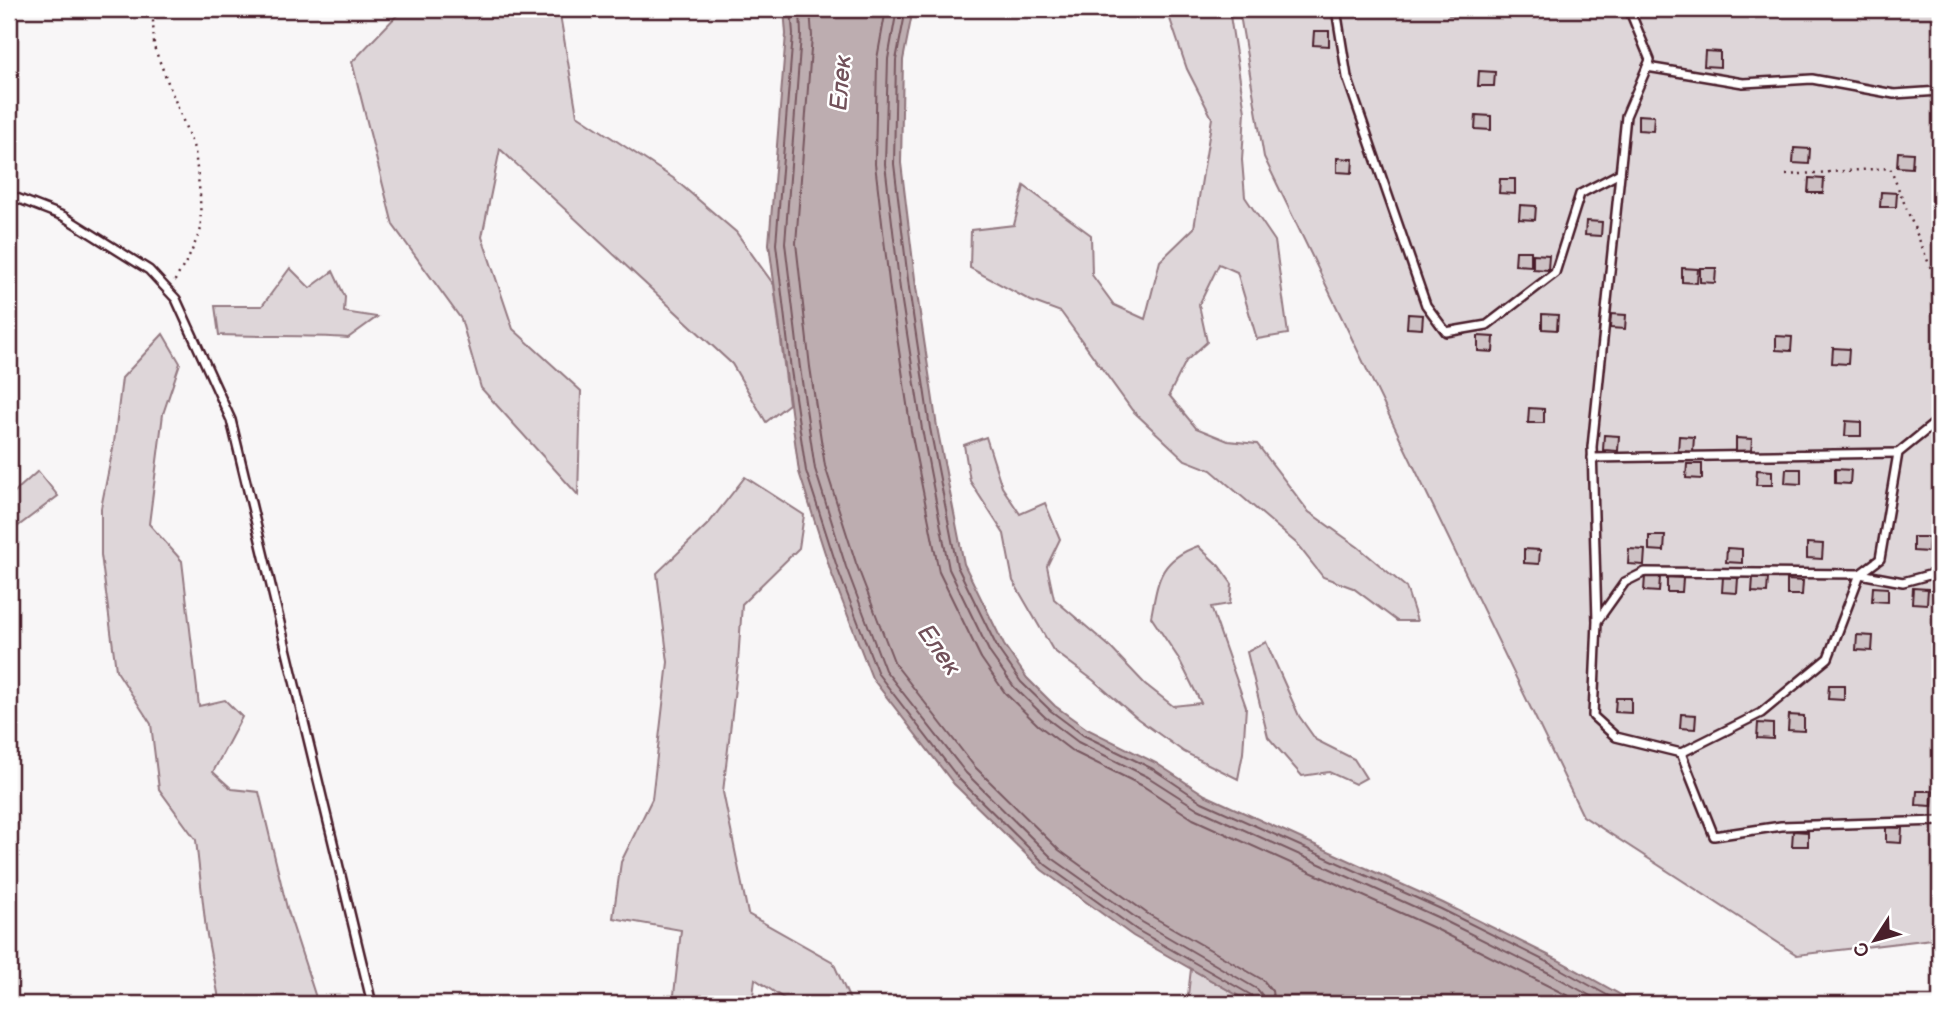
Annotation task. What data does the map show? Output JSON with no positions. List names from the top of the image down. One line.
{"water":["Елек"],"north":"bottom left"}
